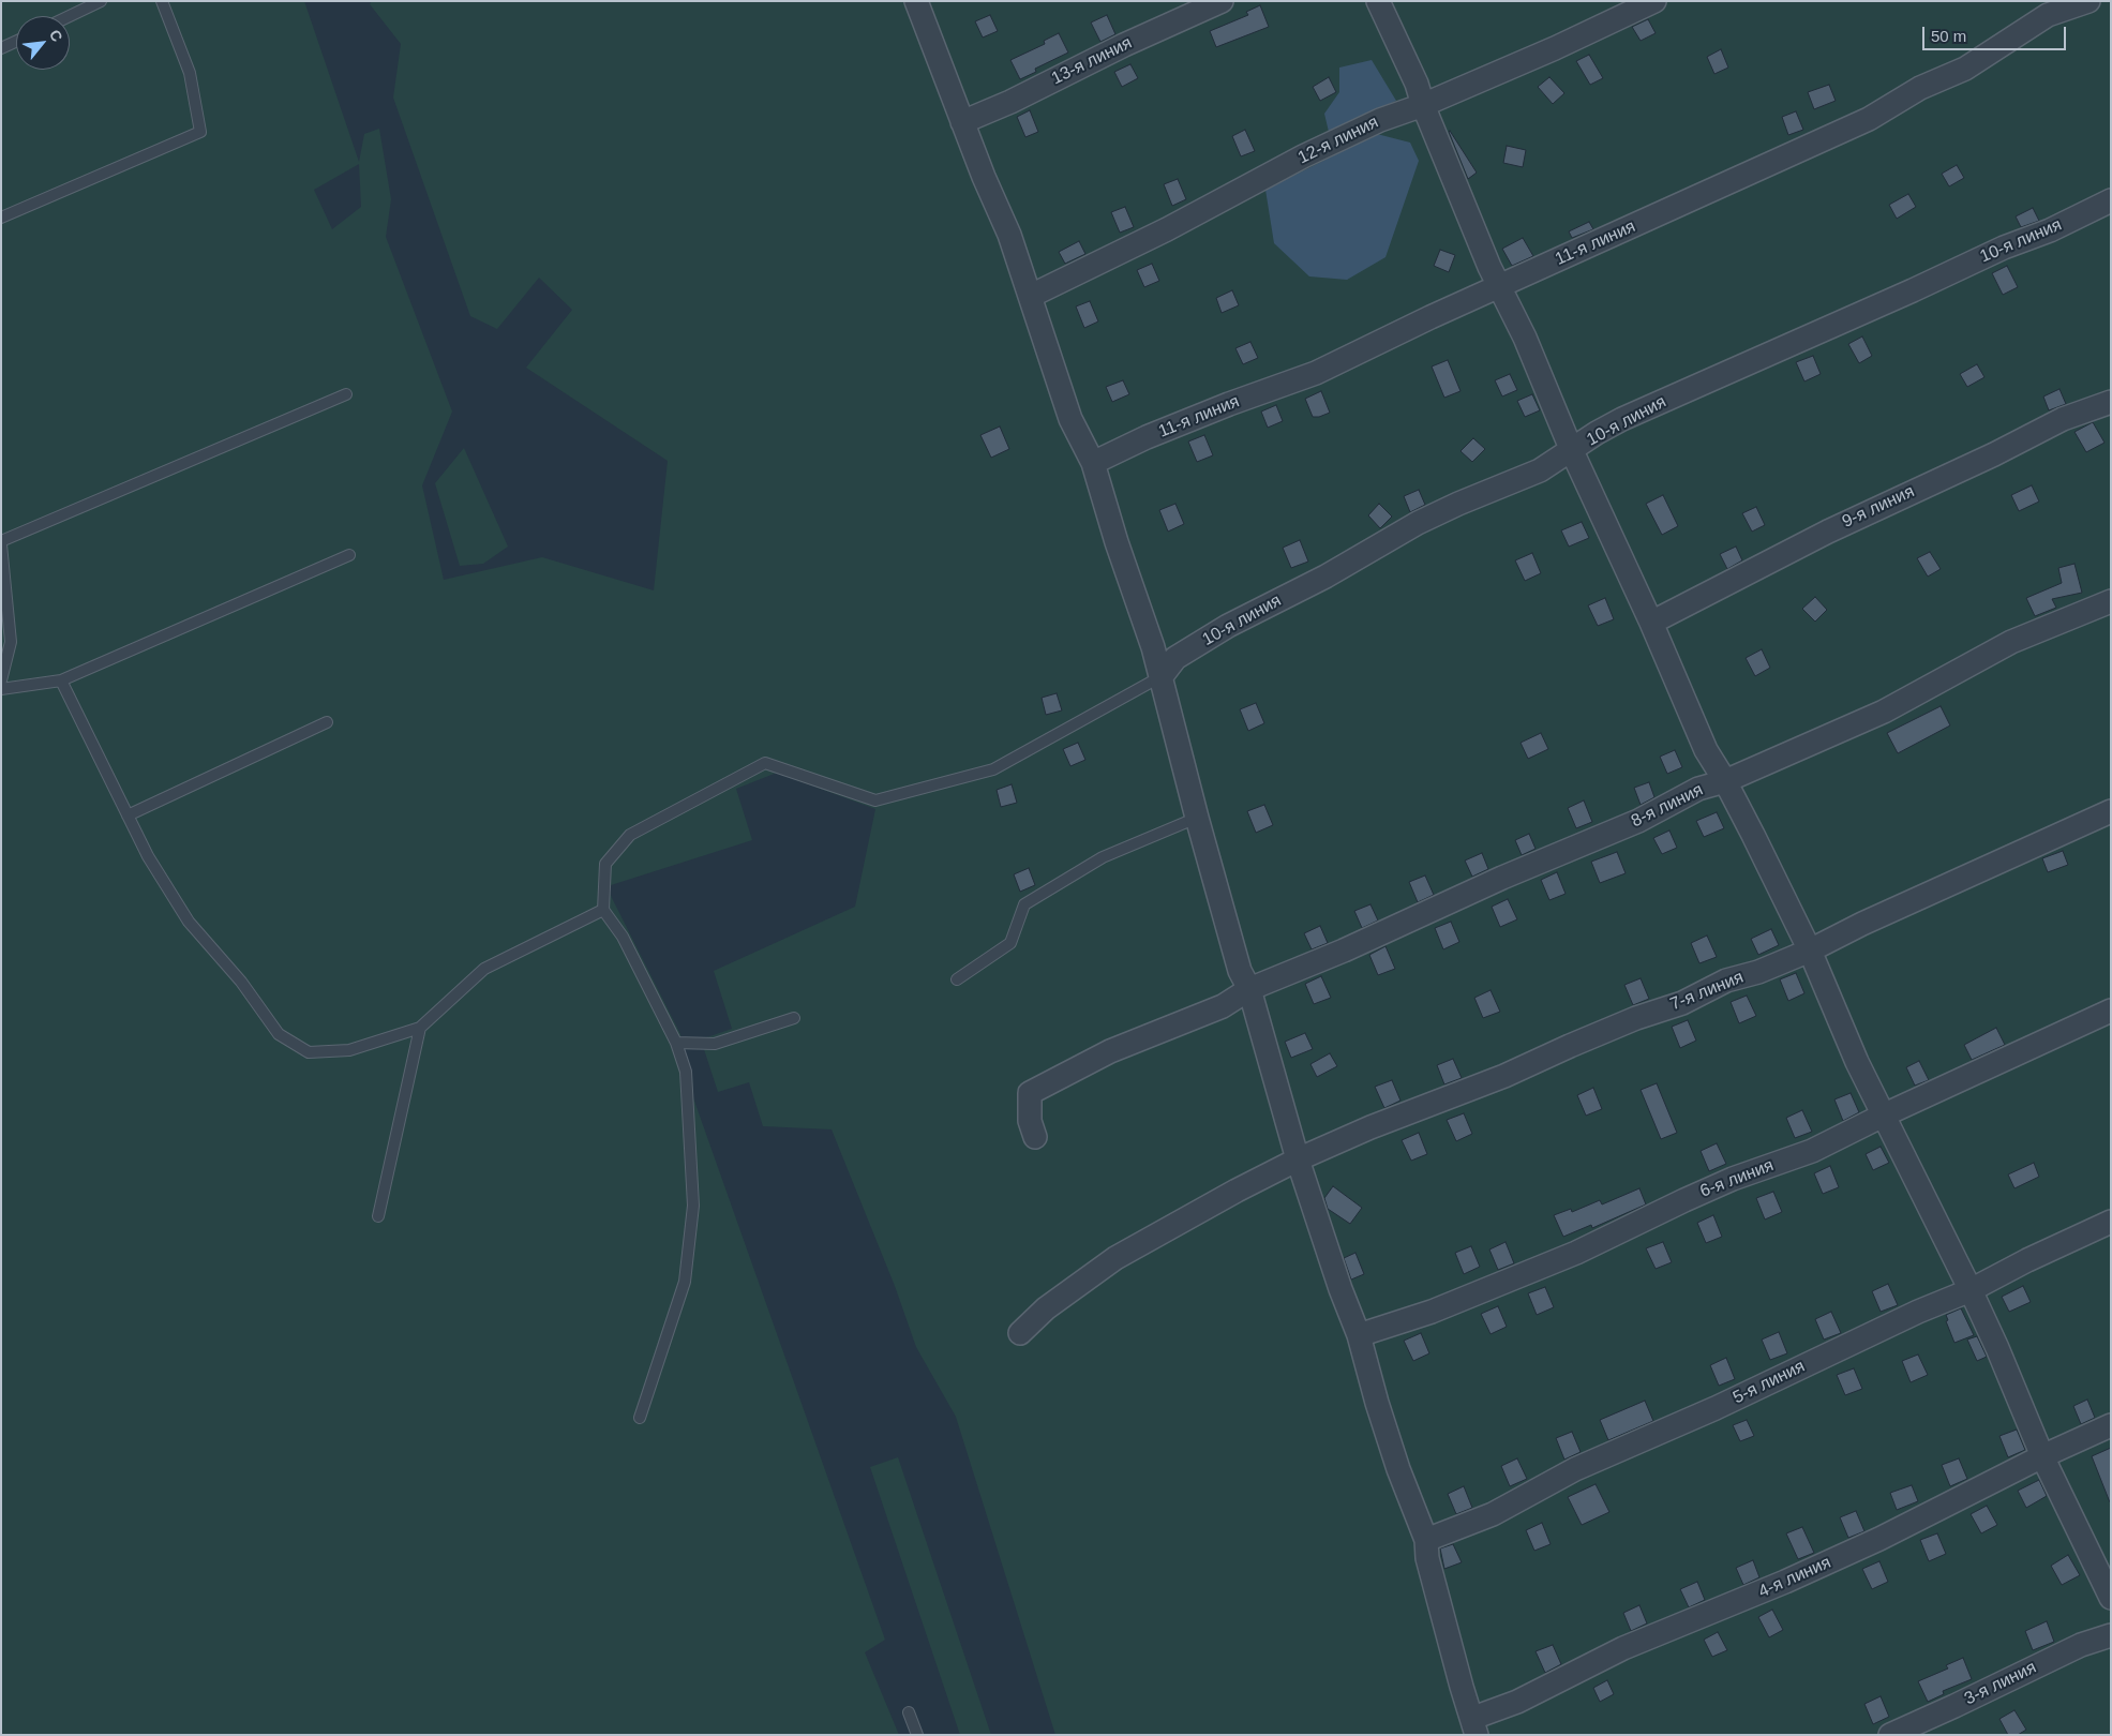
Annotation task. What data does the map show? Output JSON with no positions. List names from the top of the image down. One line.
{"streets":{"street":["13-я линия","12-я линия","10-я линия","11-я линия","9-я линия","8-я линия","7-я линия","6-я линия","5-я линия","4-я линия","3-я линия"]},"scale_bar":"50 m","north":"top right"}
